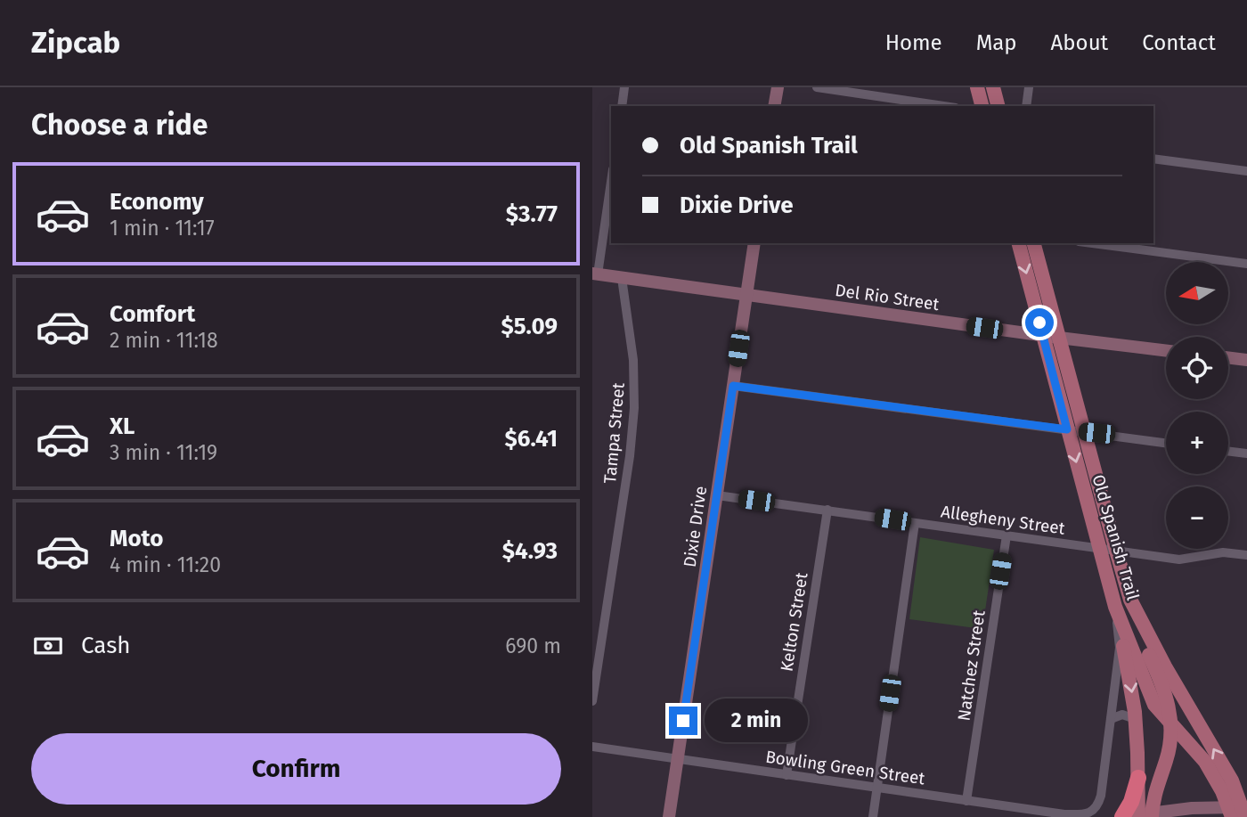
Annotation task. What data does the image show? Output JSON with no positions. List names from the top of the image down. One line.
{"streets":{"main road":["Old Spanish Trail"],"street":["Del Rio Street","Tampa Street","Allegheny Street","Dixie Drive","Kelton Street","Natchez Street","Bowling Green Street"]},"crossings":[["Del Rio Street","Tampa Street"],["Del Rio Street","Dixie Drive"],["Del Rio Street","Old Spanish Trail"],["Allegheny Street","Dixie Drive"],["Allegheny Street","Old Spanish Trail"],["Allegheny Street","Kelton Street"],["Allegheny Street","Natchez Street"],["Dixie Drive","Bowling Green Street"],["Kelton Street","Bowling Green Street"],["Natchez Street","Bowling Green Street"]],"north":"left","page":{"header":"Zipcab","nav":["Home","Map","About","Contact"],"heading":"Choose a ride","banner":["Old Spanish Trail","Dixie Drive"],"list":[{"name":"Economy","note":"1 min · 11:17","value":"$3.77"},{"name":"Comfort","note":"2 min · 11:18","value":"$5.09"},{"name":"XL","note":"3 min · 11:19","value":"$6.41"},{"name":"Moto","note":"4 min · 11:20","value":"$4.93"}],"map_buttons":["+","−"],"pay":["Cash","690 m"],"bubble":"2 min","buttons":"Confirm"}}
